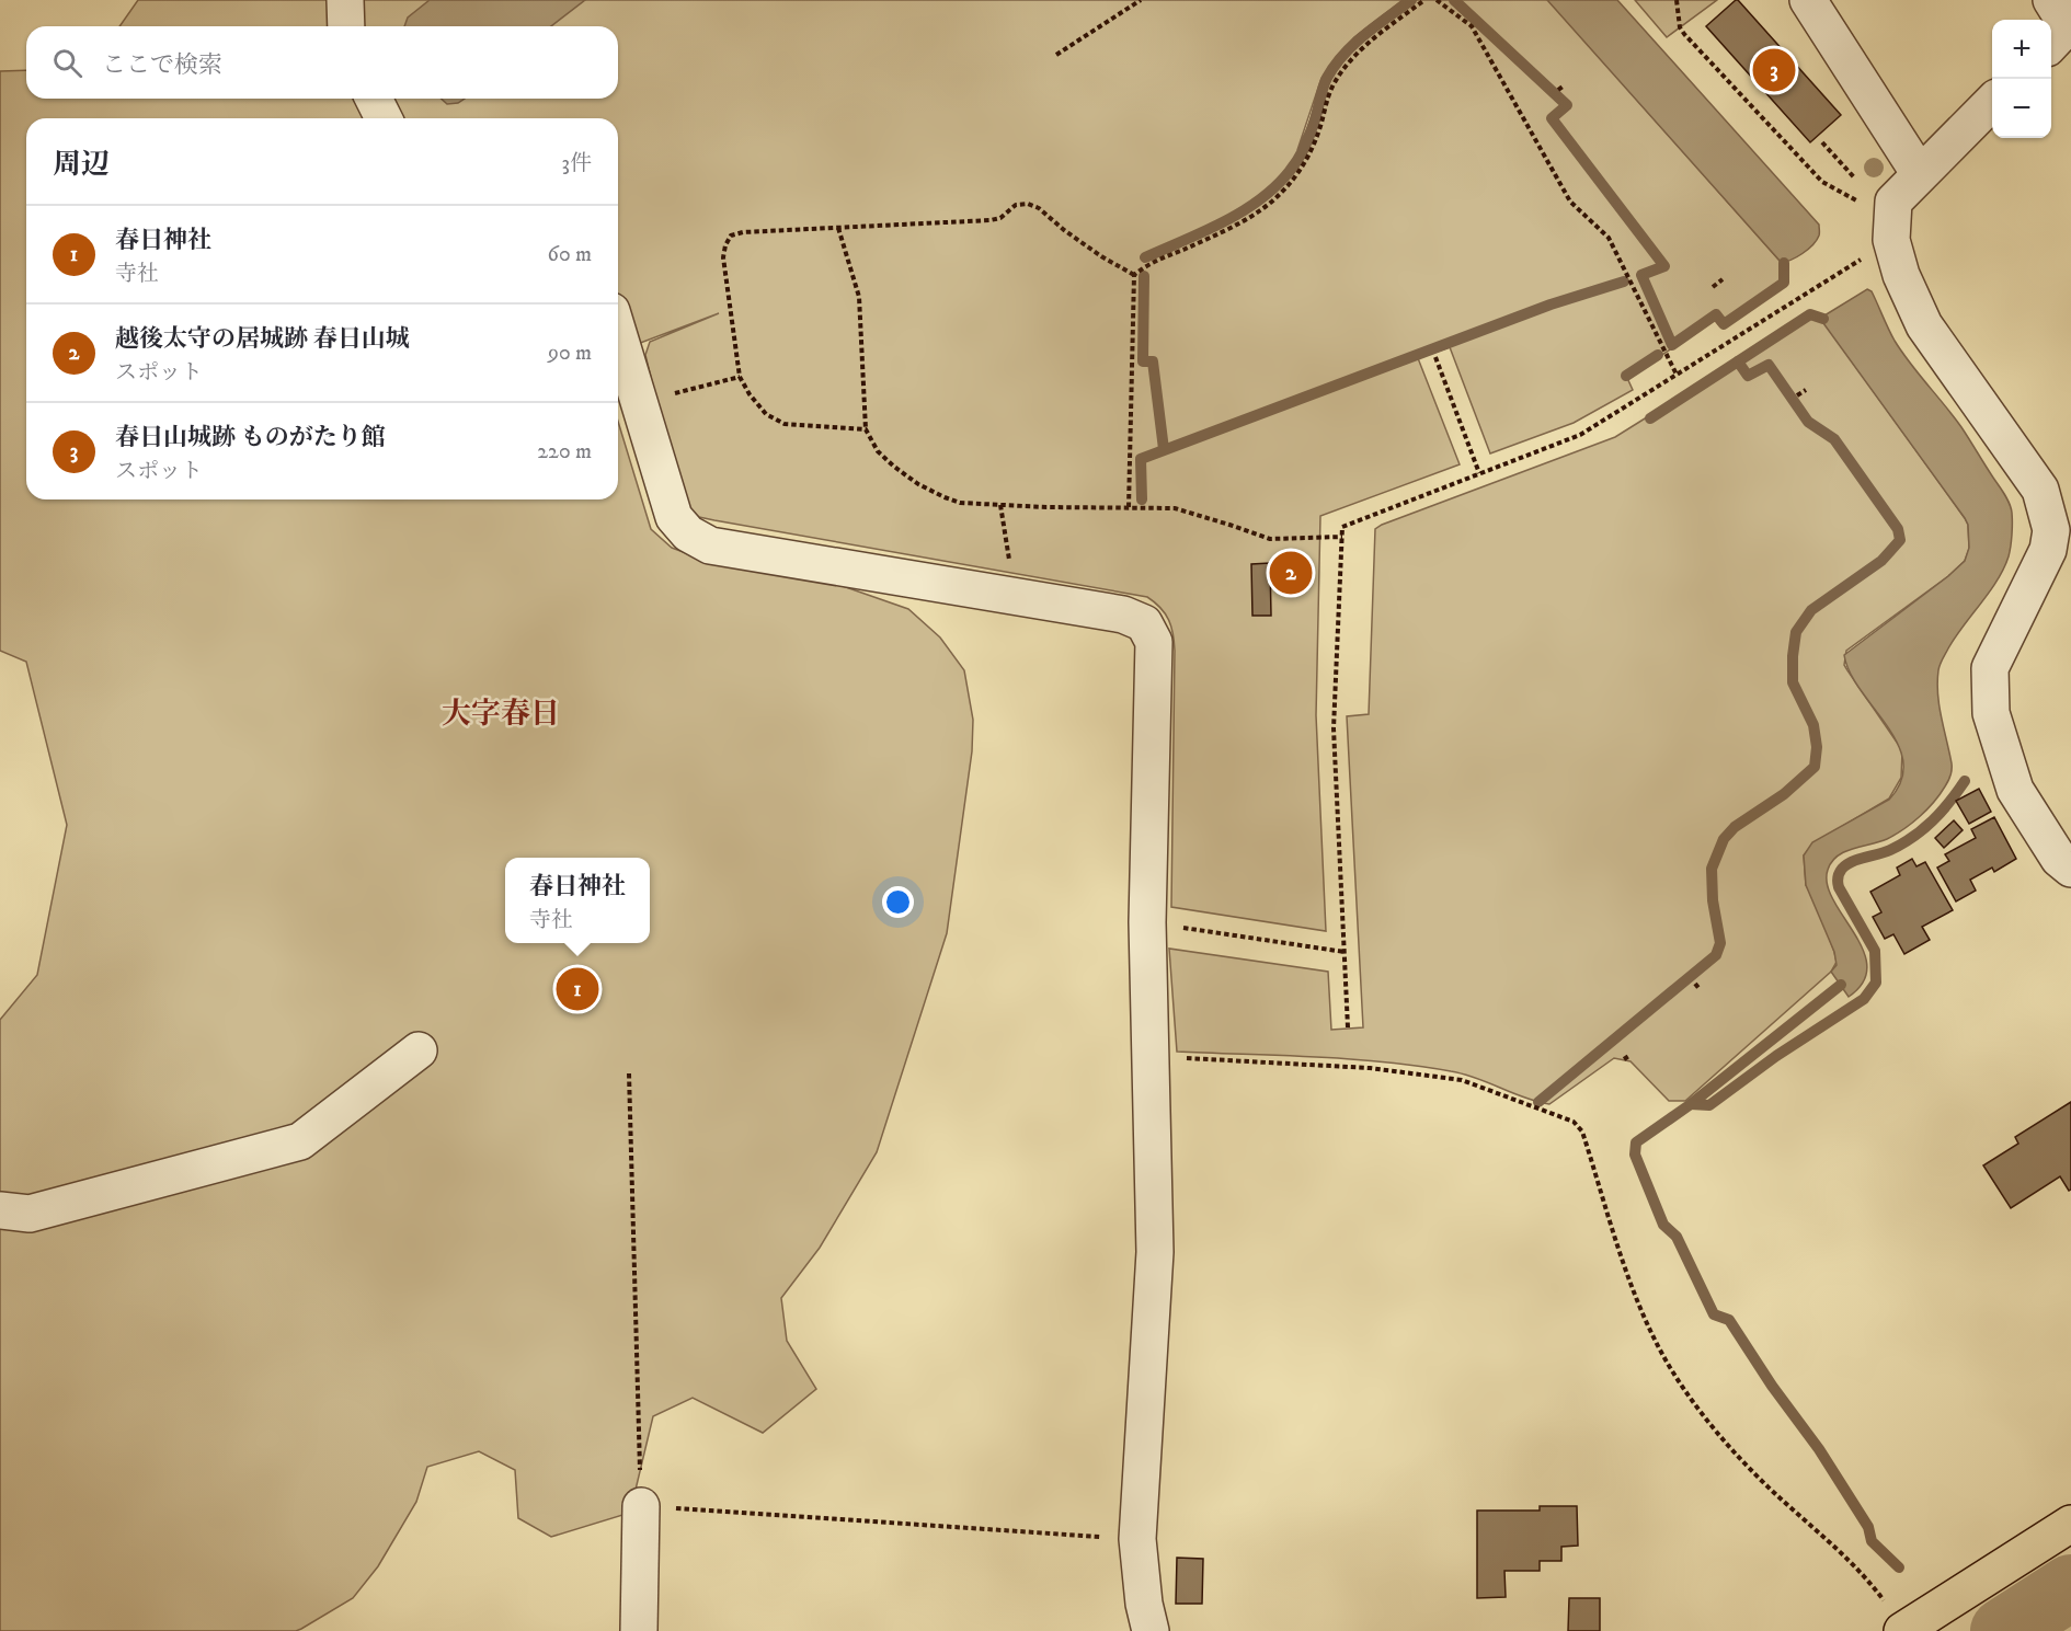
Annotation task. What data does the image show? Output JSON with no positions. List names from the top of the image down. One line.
{"districts":["大字春日"],"page":{"map_buttons":["+","−"],"search":"ここで検索","pins":["3","2","1"],"heading":["周辺","3件"],"list":[{"mark":"1","name":"春日神社","note":"寺社","value":"60 m"},{"mark":"2","name":"越後太守の居城跡 春日山城","note":"スポット","value":"90 m"},{"mark":"3","name":"春日山城跡 ものがたり館","note":"スポット","value":"220 m"}],"popup":["春日神社","寺社"]}}
